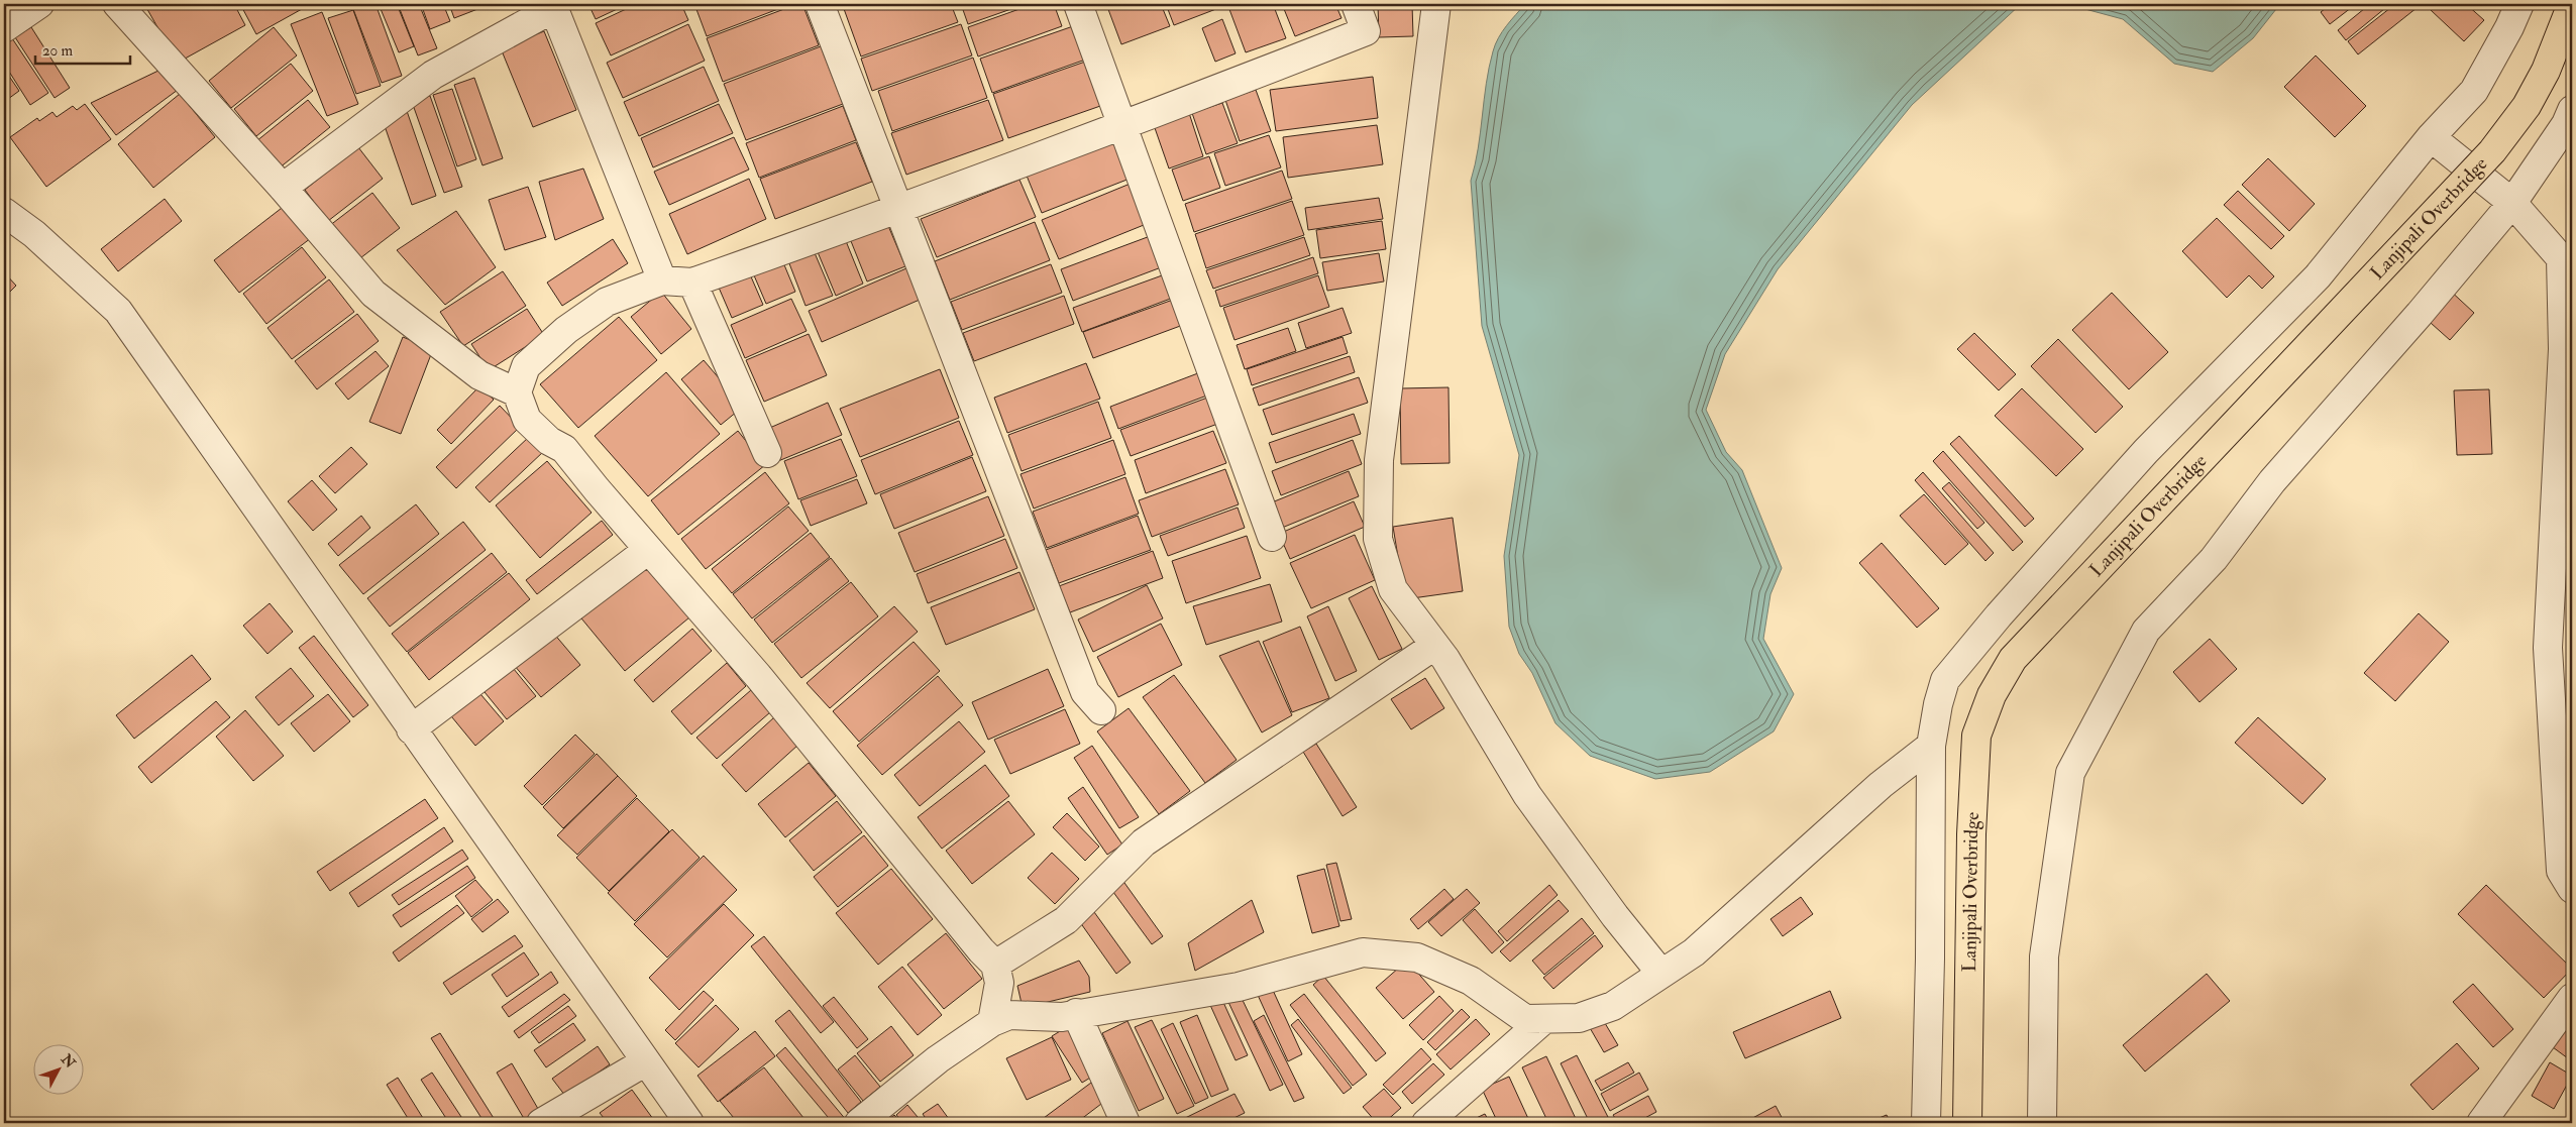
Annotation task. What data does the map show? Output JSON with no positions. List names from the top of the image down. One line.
{"streets":{"main road":["Lanjipali Overbridge"]},"scale_bar":"20 m","north":"top right"}
